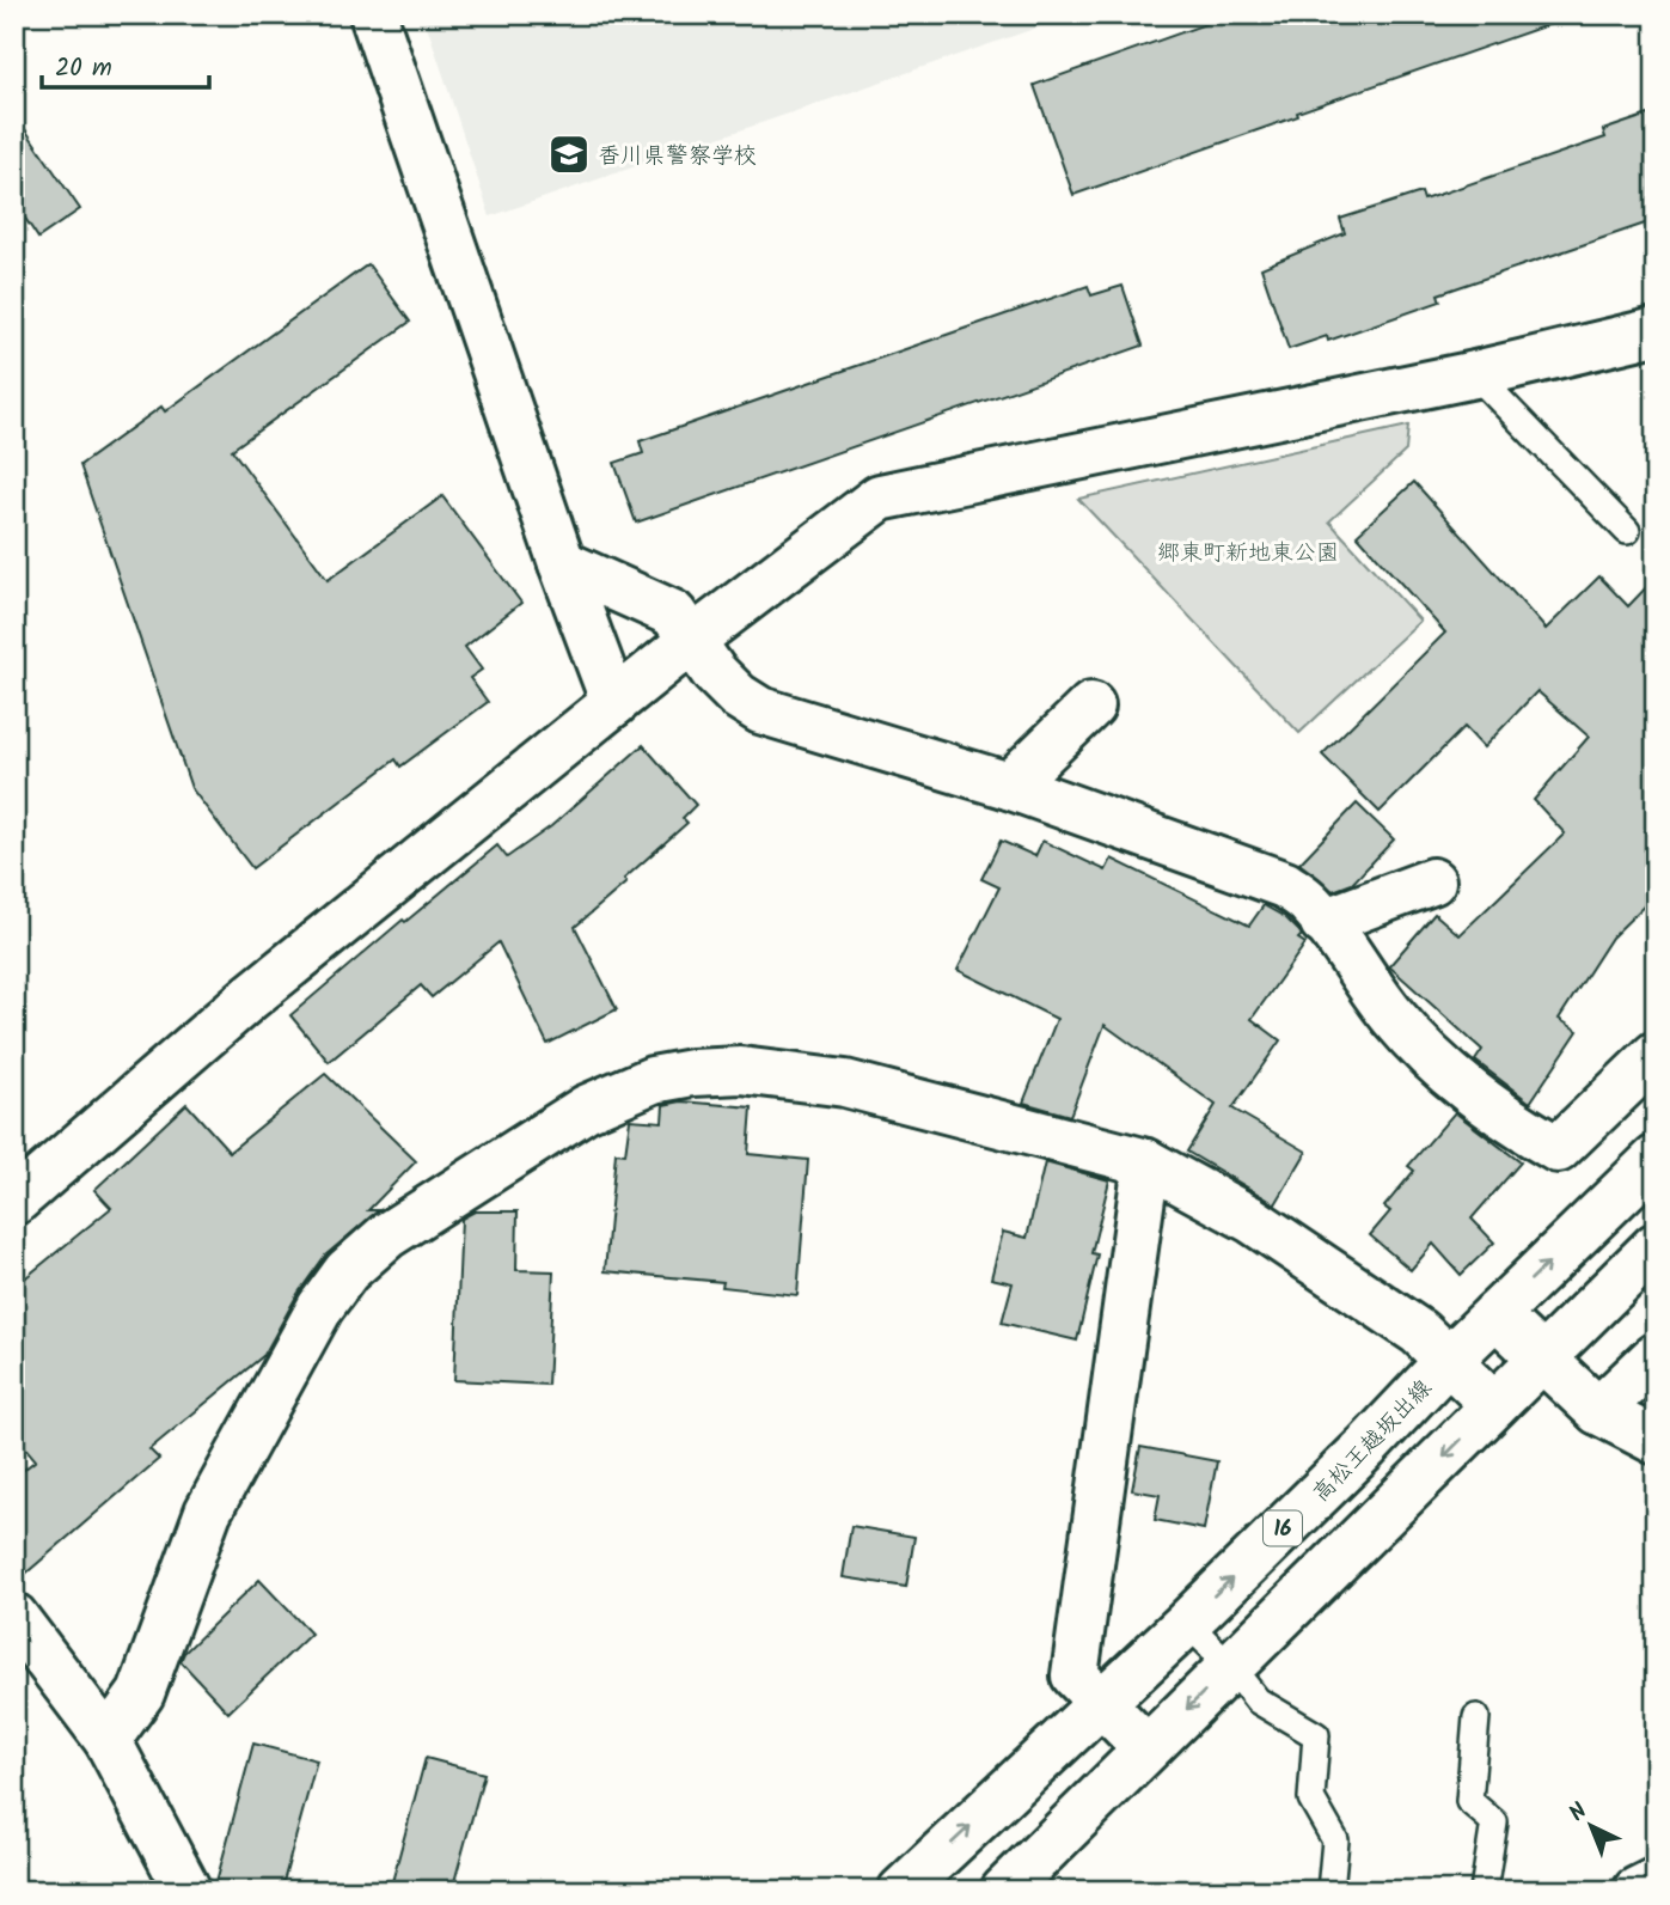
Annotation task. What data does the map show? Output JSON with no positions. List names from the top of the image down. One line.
{"streets":{"street":["高松王越坂出線","16"]},"parks":["郷東町新地東公園"],"places":{"school or university":["香川県警察学校"]},"scale_bar":"20 m","north":"top left"}
